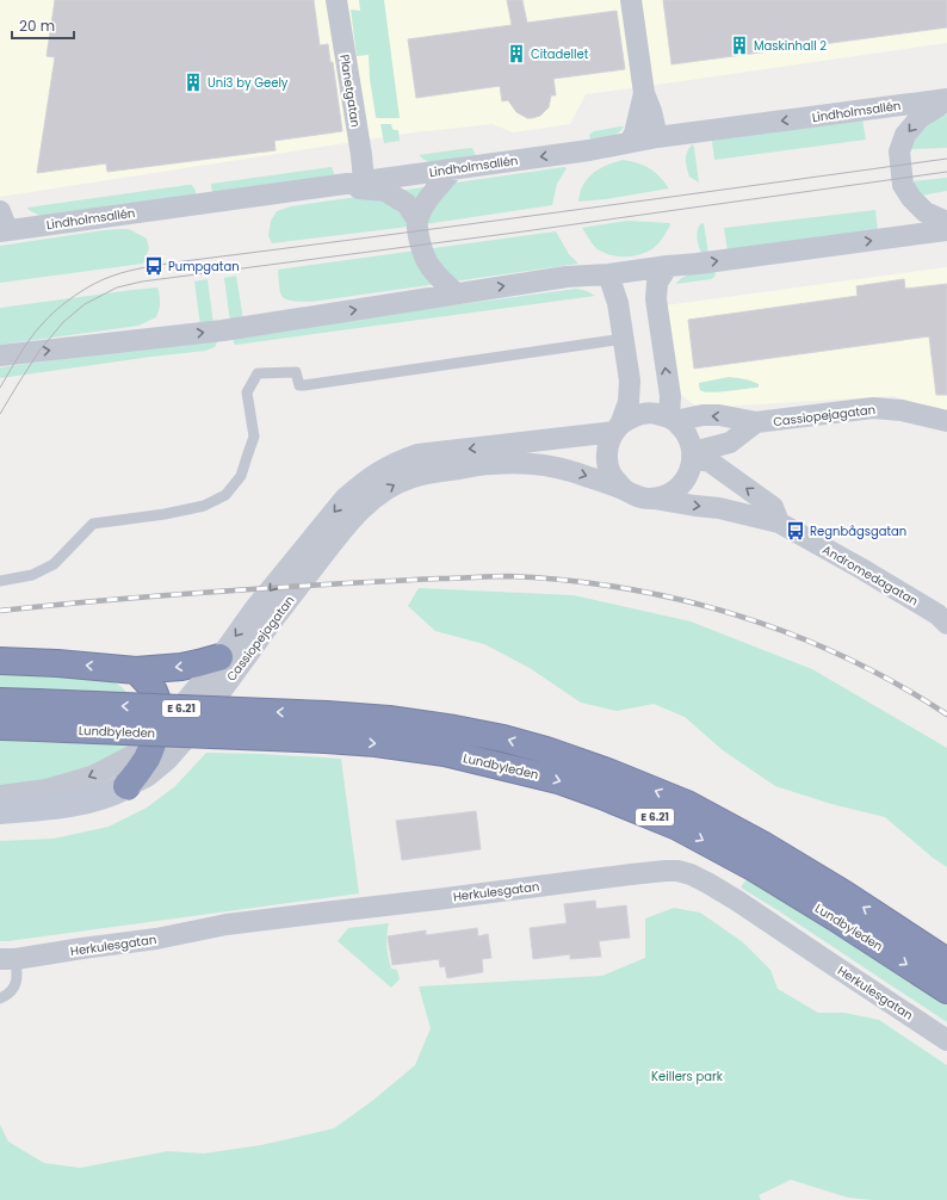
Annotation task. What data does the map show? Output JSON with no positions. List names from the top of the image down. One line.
{"streets":{"highway":["E 6.21","Lundbyleden"],"street":["Planetgatan","Lindholmsallén","Cassiopejagatan","Andromedagatan","Herkulesgatan"]},"crossings":[["Planetgatan","Lindholmsallén"],["Cassiopejagatan","Andromedagatan"]],"parks":["Keillers park"],"places":{"building":["Maskinhall 2","Citadellet","Uni3 by Geely"],"bus stop":["Pumpgatan","Regnbågsgatan"]},"scale_bar":"20 m"}
